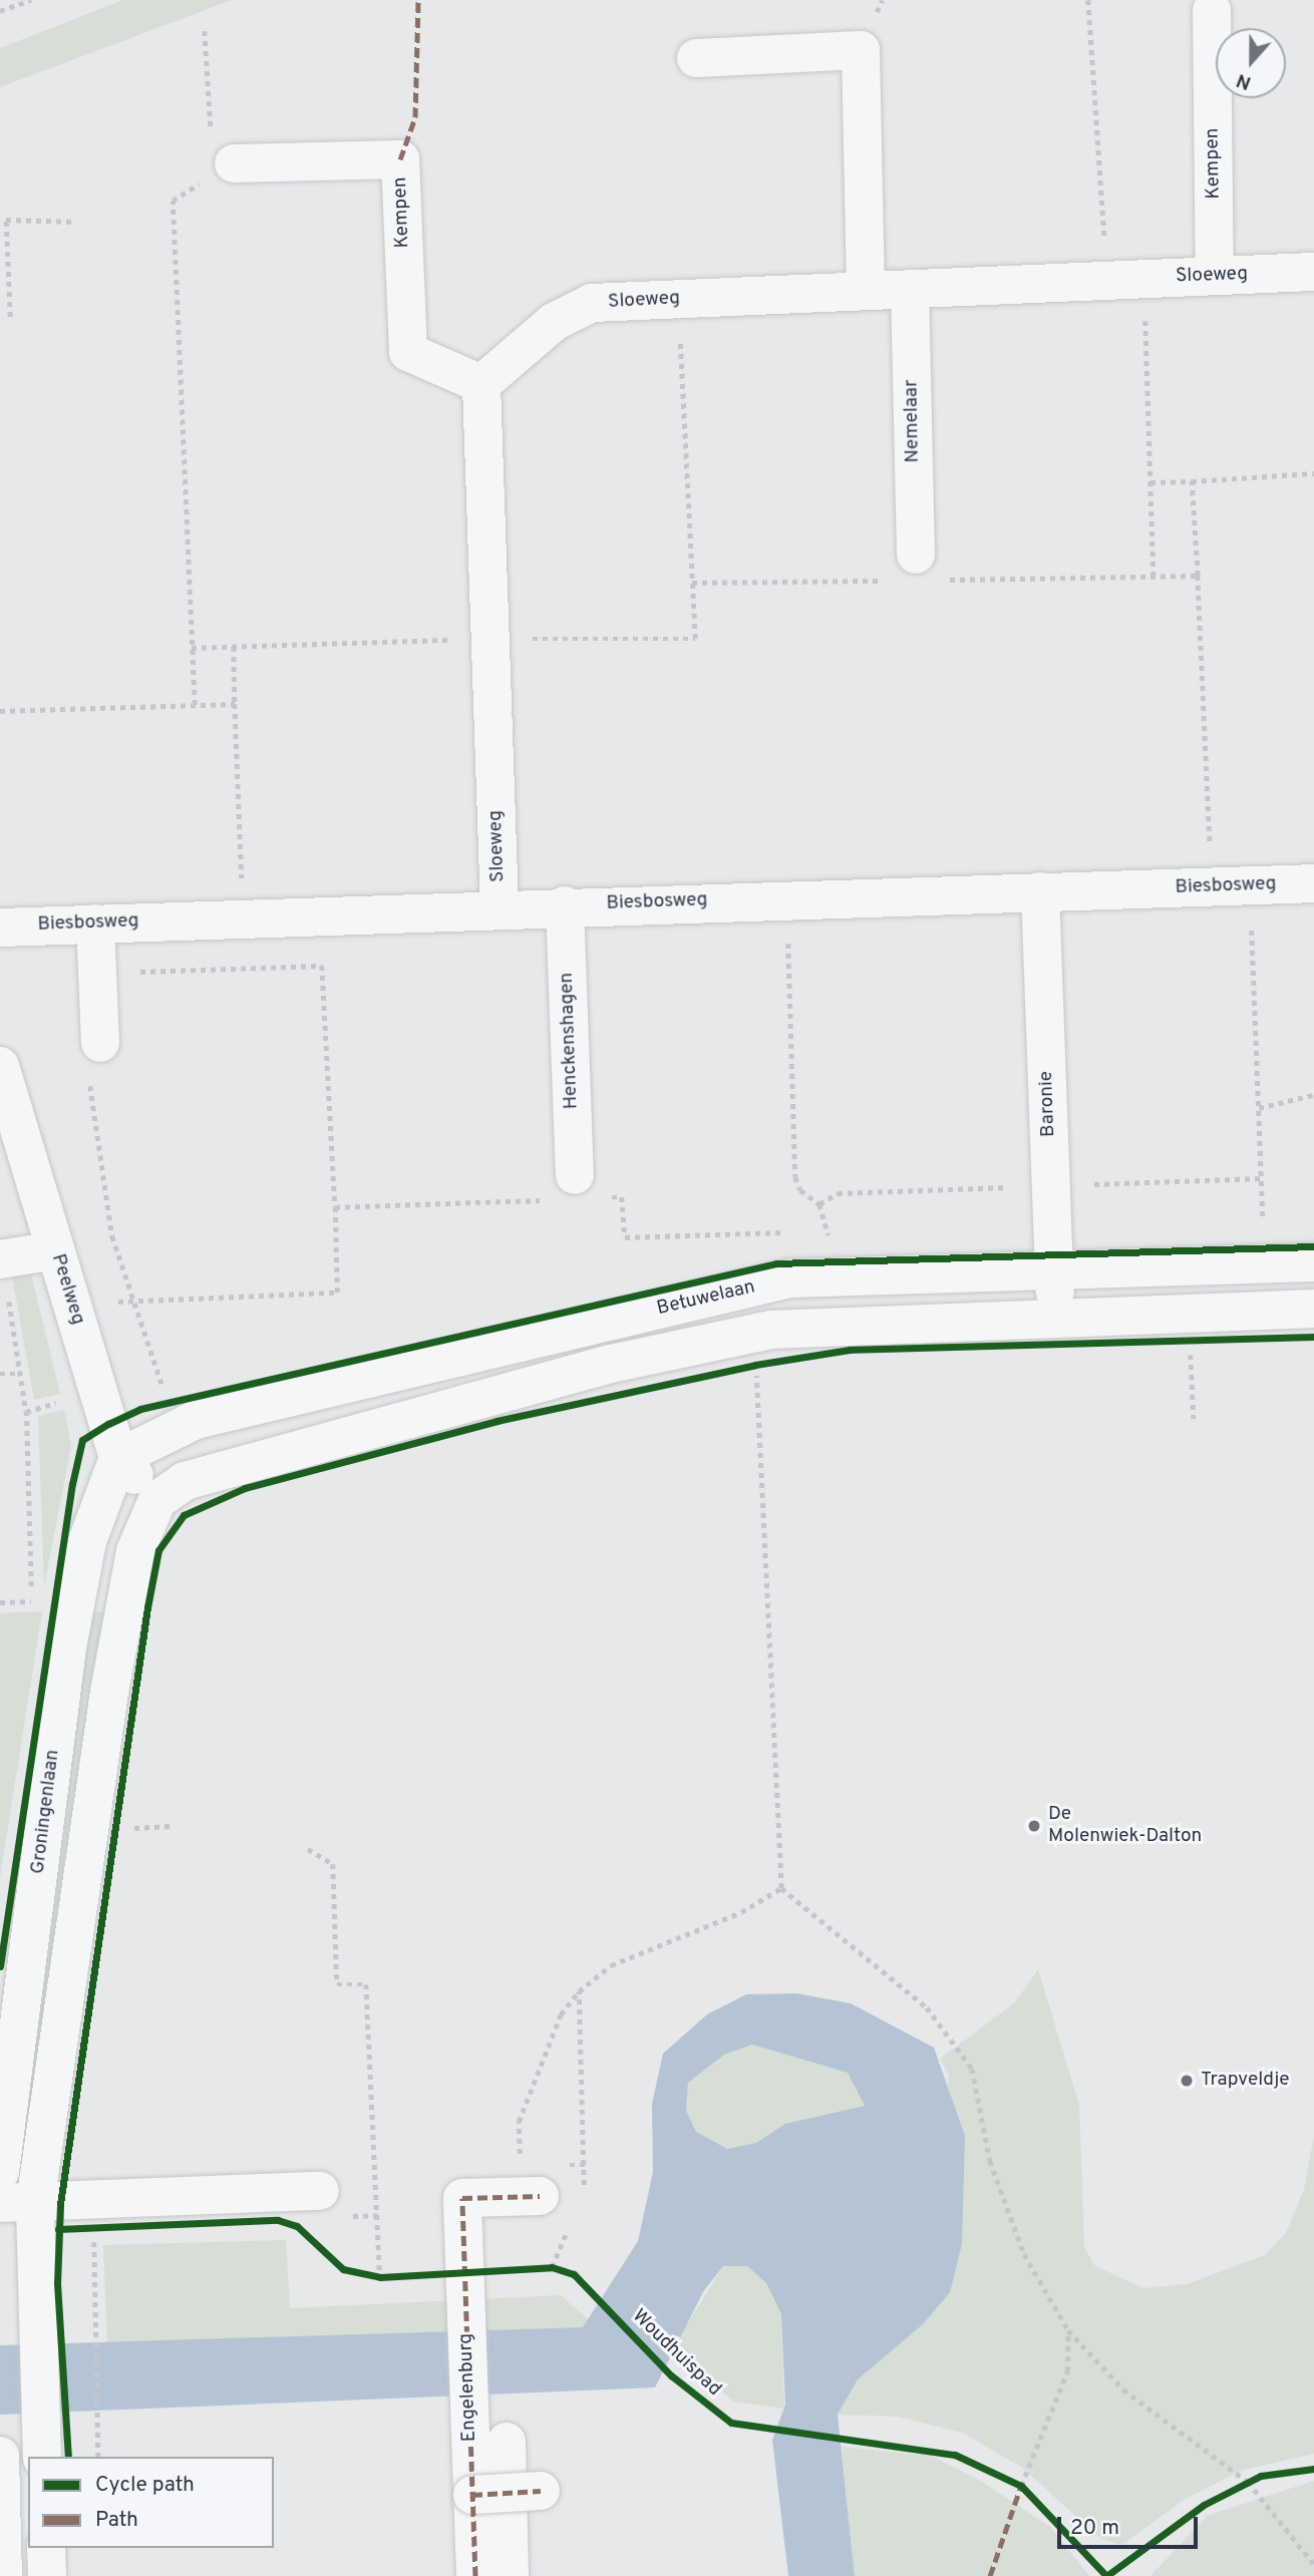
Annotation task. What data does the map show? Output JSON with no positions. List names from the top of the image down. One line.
{"streets":{"street":["Kempen","Sloeweg","Nemelaar","Biesbosweg","Henckenshagen","Baronie","Peelweg","Betuwelaan","Groningenlaan","Engelenburg"],"cycle path":["Woudhuispad"]},"crossings":[["Kempen","Sloeweg"],["Sloeweg","Nemelaar"],["Sloeweg","Biesbosweg"],["Biesbosweg","Henckenshagen"],["Biesbosweg","Baronie"],["Baronie","Betuwelaan"],["Peelweg","Betuwelaan"],["Peelweg","Groningenlaan"],["Betuwelaan","Groningenlaan"]],"places":["De Molenwiek-Dalton","Trapveldje"],"legend":["Cycle path","Path"],"scale_bar":"20 m","north":"bottom"}
